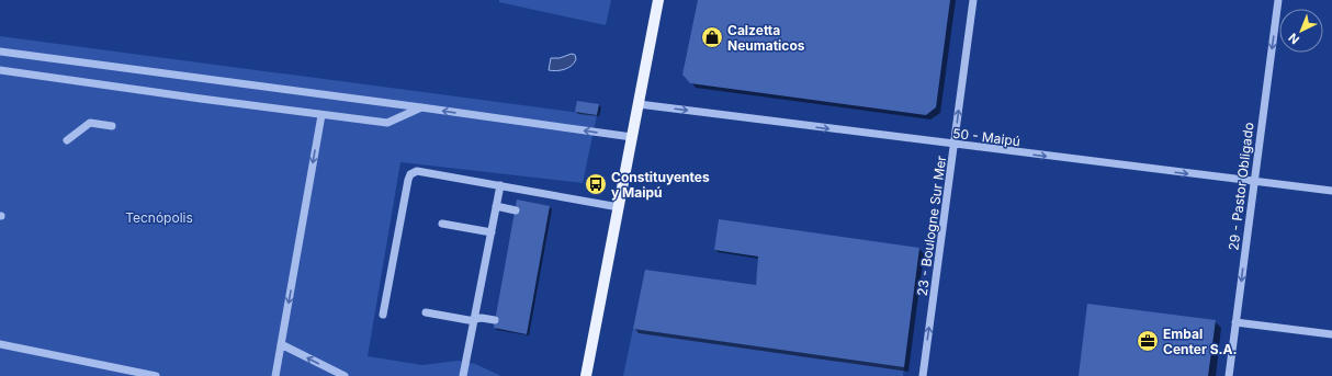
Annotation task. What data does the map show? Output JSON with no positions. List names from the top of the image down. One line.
{"streets":{"street":["50 - Maipú","29 - Pastor Obligado","23 - Boulogne Sur Mer"]},"crossings":[["50 - Maipú","29 - Pastor Obligado"],["50 - Maipú","23 - Boulogne Sur Mer"]],"one_way":["50 - Maipú","29 - Pastor Obligado","23 - Boulogne Sur Mer"],"parks":["Tecnópolis"],"places":{"shop":["Calzetta Neumaticos"],"bus stop":["Constituyentes y Maipú"],"office":["Embal Center S.A."]},"north":"bottom left"}
